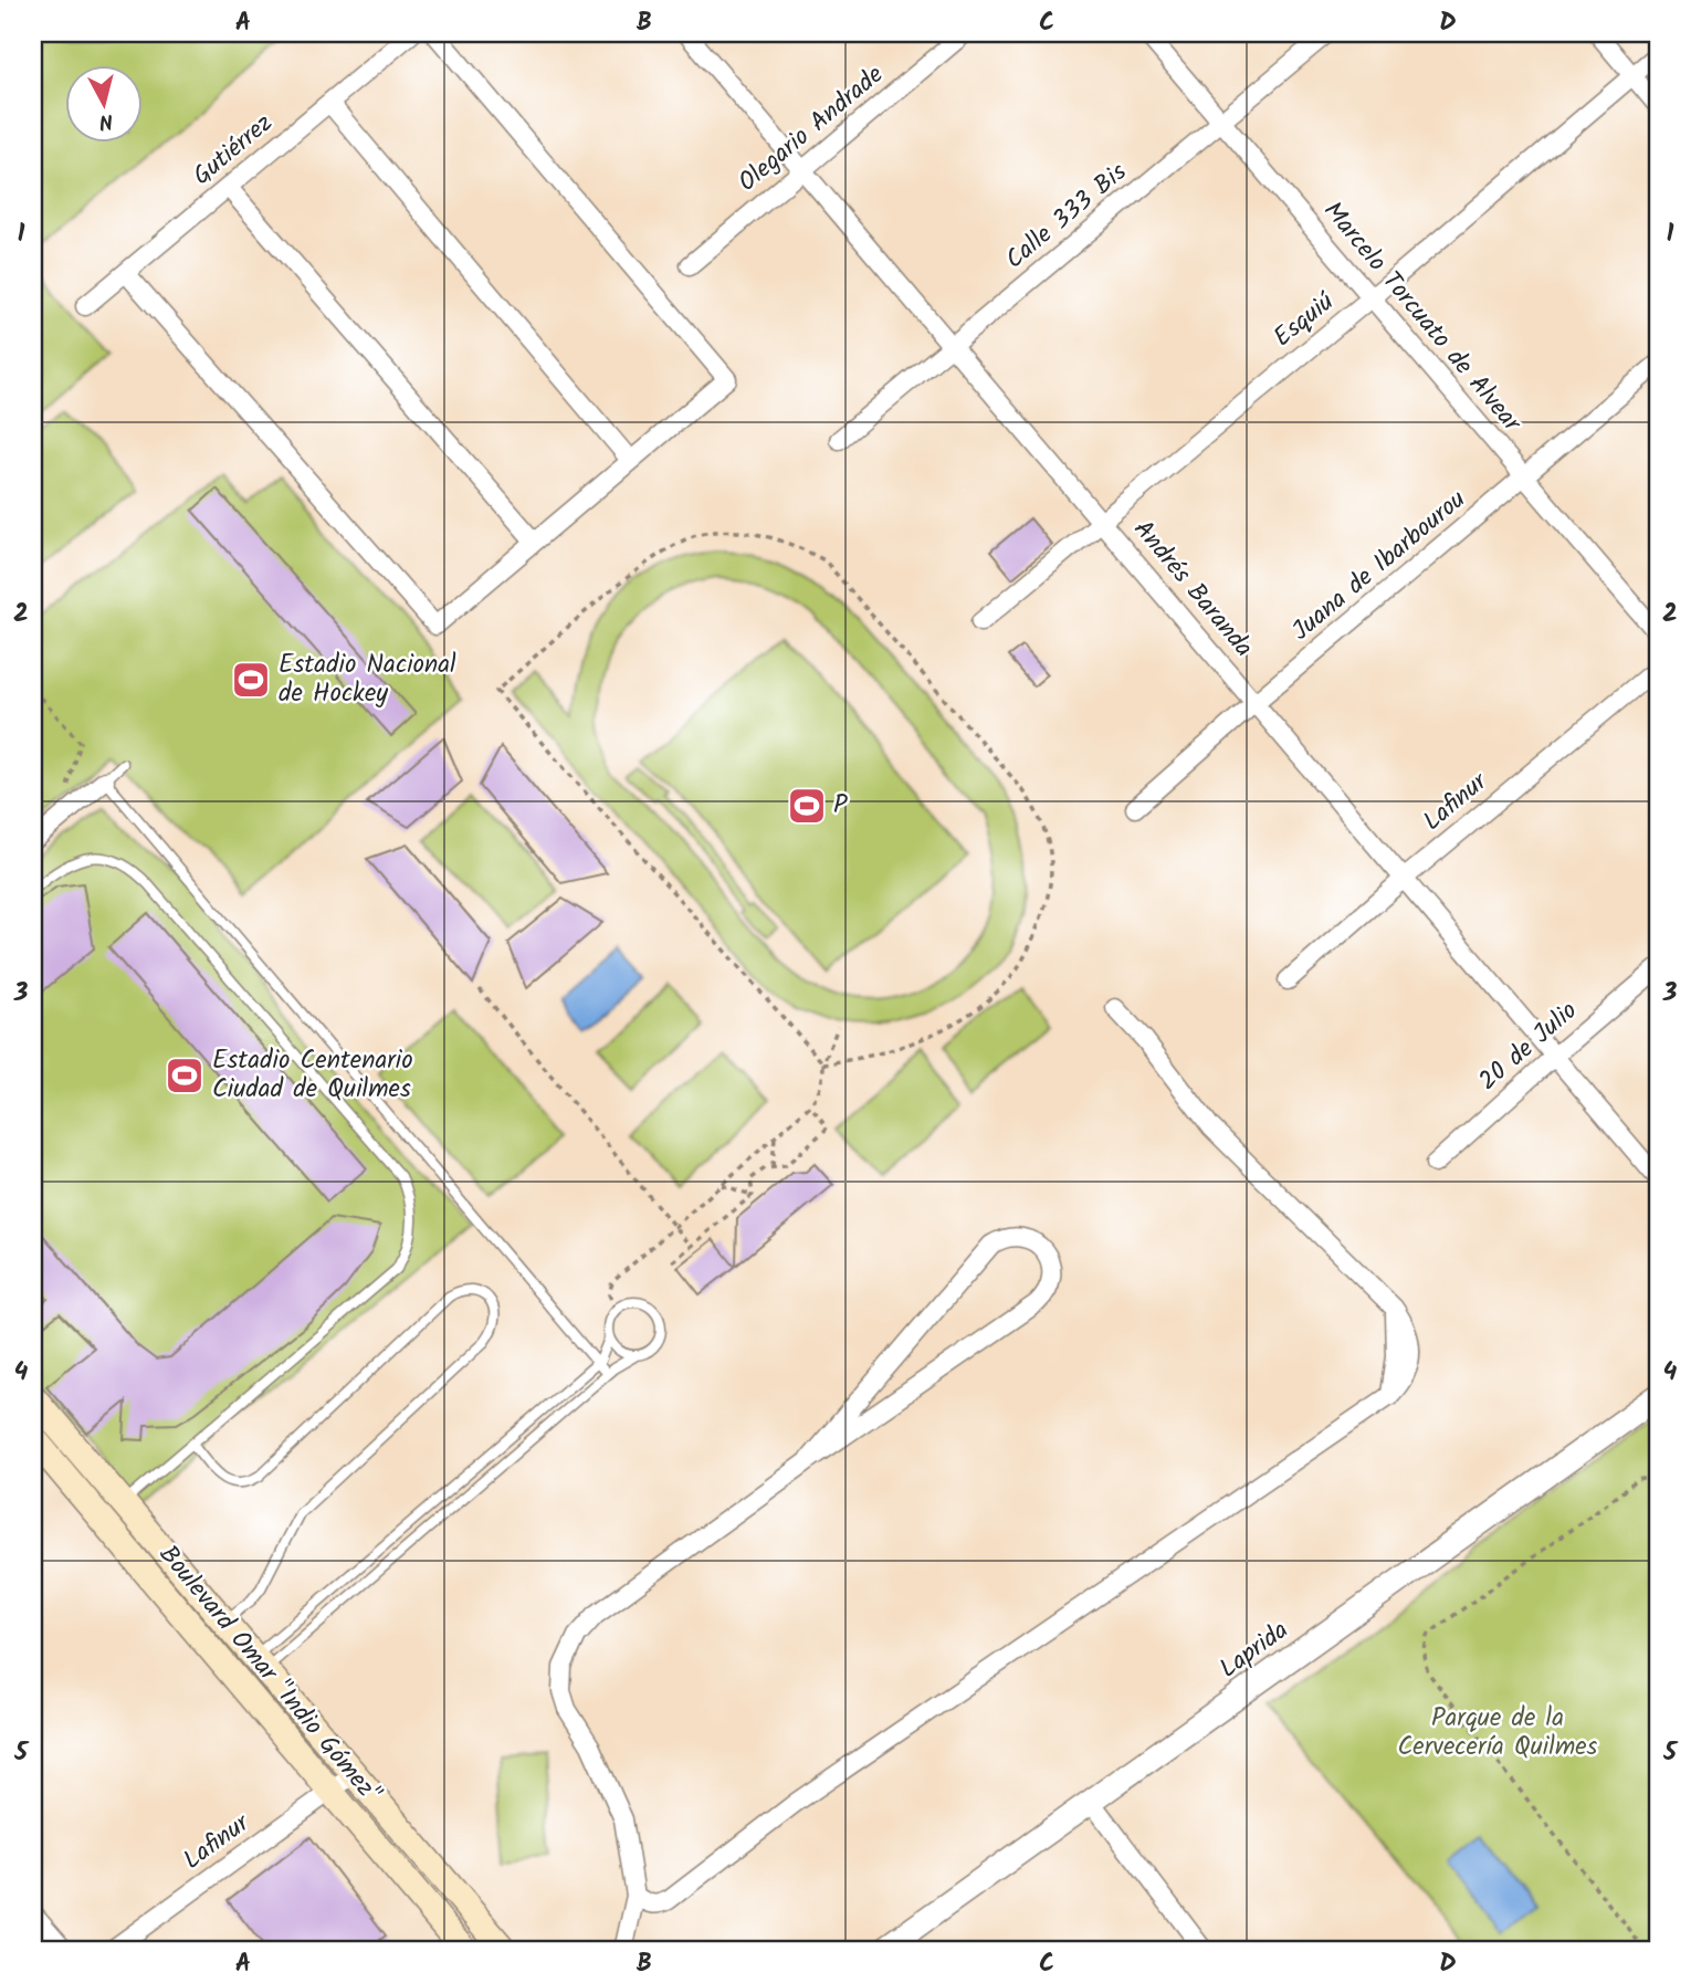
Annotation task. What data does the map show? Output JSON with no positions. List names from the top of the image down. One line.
{"streets":{"main road":["Boulevard Omar \"Indio Gómez\""],"street":["Olegario Andrade","Gutiérrez","Calle 333 Bis","Marcelo Torcuato de Alvear","Esquiú","Juana de Ibarbourou","Andrés Baranda","Lafinur","20 de Julio","Laprida"]},"crossings":[["Olegario Andrade","Andrés Baranda"],["Calle 333 Bis","Marcelo Torcuato de Alvear"],["Calle 333 Bis","Andrés Baranda"],["Marcelo Torcuato de Alvear","Esquiú"],["Marcelo Torcuato de Alvear","Juana de Ibarbourou"],["Esquiú","Andrés Baranda"],["Juana de Ibarbourou","Andrés Baranda"],["Andrés Baranda","Lafinur"],["Andrés Baranda","20 de Julio"],["Lafinur","Boulevard Omar \"Indio Gómez\""]],"parks":["Parque de la Cervecería Quilmes"],"places":{"sports":["Estadio Nacional de Hockey","P","Estadio Centenario Ciudad de Quilmes"]},"north":"bottom","grid":{"columns":["A","B","C","D"],"rows":["1","2","3","4","5"]}}
